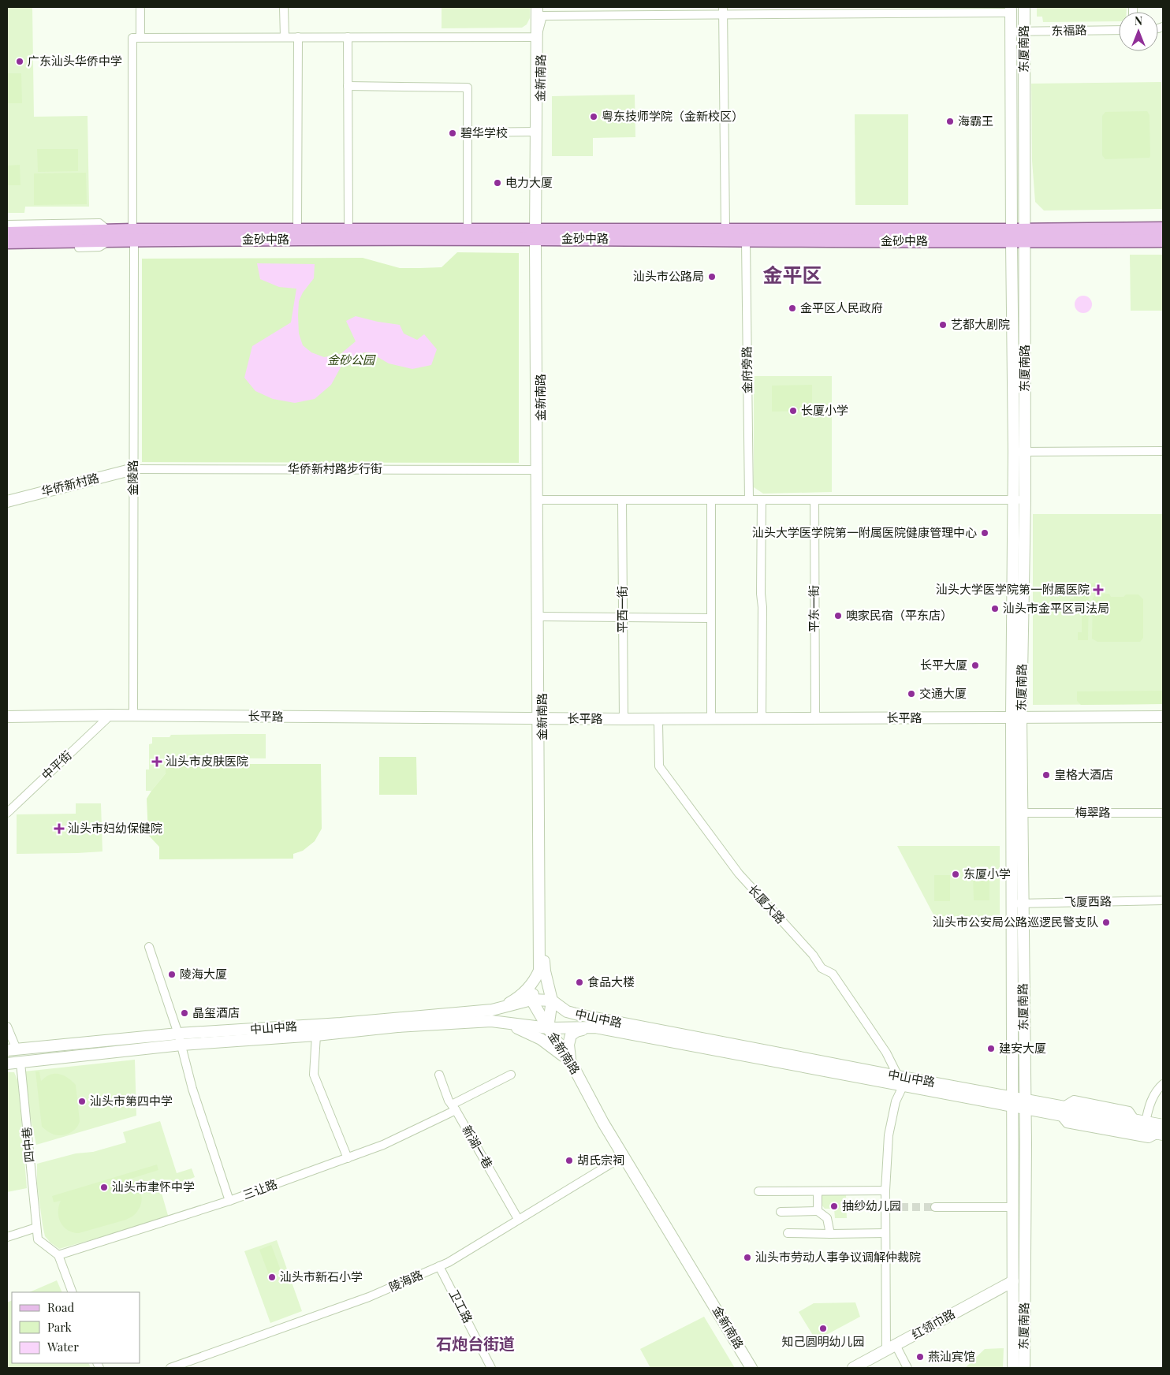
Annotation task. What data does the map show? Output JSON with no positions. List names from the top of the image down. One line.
{"streets":{"main road":["金砂中路"],"street":["东福路","东厦南路","金新南路","金府旁路","华侨新村路步行街","金陵路","华侨新村路","平东一街","平西一街","长平路","中平街","梅翠路","飞厦西路","长厦大路","中山中路","四中巷","新湖一巷","三让路","陵海路","卫工路","红领巾路"]},"crossings":[["东福路","东厦南路"],["东厦南路","金砂中路"],["东厦南路","长平路"],["东厦南路","梅翠路"],["东厦南路","飞厦西路"],["东厦南路","中山中路"],["东厦南路","红领巾路"],["金新南路","金砂中路"],["金新南路","华侨新村路步行街"],["金新南路","长平路"],["金新南路","中山中路"],["金新南路","陵海路"],["金砂中路","金府旁路"],["金砂中路","金陵路"],["华侨新村路步行街","金陵路"],["华侨新村路步行街","华侨新村路"],["金陵路","华侨新村路"],["金陵路","长平路"],["平东一街","长平路"],["平西一街","长平路"],["长平路","中平街"],["长平路","长厦大路"],["长厦大路","中山中路"],["中山中路","四中巷"],["四中巷","三让路"],["新湖一巷","三让路"],["新湖一巷","陵海路"],["陵海路","卫工路"]],"districts":["金平区","石炮台街道"],"parks":["金砂公园"],"places":{"other":["广东汕头华侨中学","粤东技师学院（金新校区）","海霸王","碧华学校","电力大厦","汕头市公路局","金平区人民政府","艺都大剧院","长厦小学","汕头大学医学院第一附属医院健康管理中心","汕头市金平区司法局","噢家民宿（平东店）","长平大厦","交通大厦","皇格大酒店","东厦小学","汕头市公安局公路巡逻民警支队","陵海大厦","食品大楼","晶玺酒店","建安大厦","汕头市第四中学","胡氏宗祠","汕头市聿怀中学","抽纱幼儿园","汕头市劳动人事争议调解仲裁院","汕头市新石小学","知己圆明幼儿园","燕汕宾馆"],"health":["汕头大学医学院第一附属医院","汕头市皮肤医院","汕头市妇幼保健院"]},"legend":["Road","Park","Water"],"north":"top"}
